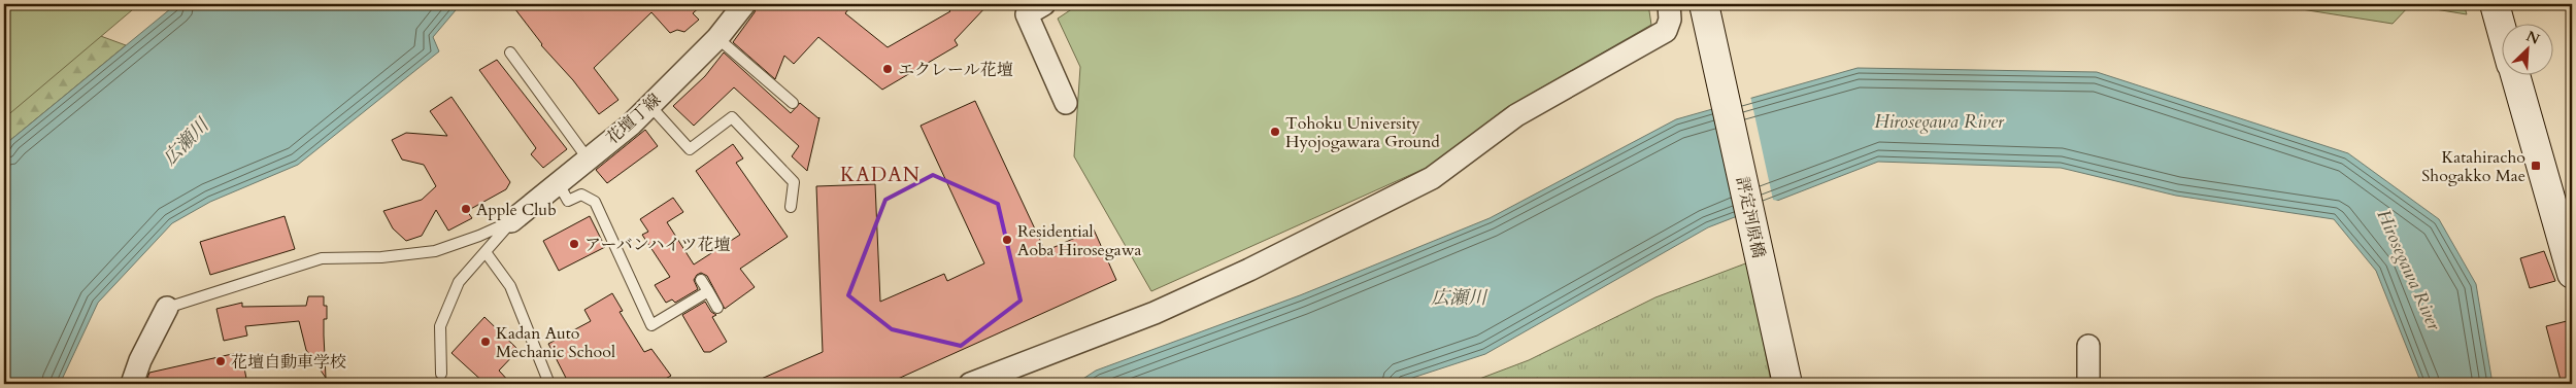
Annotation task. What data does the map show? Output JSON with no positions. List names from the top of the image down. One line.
{"streets":{"street":["花壇丁線","評定河原橋"]},"districts":["KADAN"],"water":["Hirosegawa River","広瀬川"],"places":{"other":["エクレール花壇","Tohoku University Hyojogawara Ground","Apple Club","Residential Aoba Hirosegawa","アーバンハイツ花壇","Kadan Auto Mechanic School","花壇自動車学校"],"transit":["Katahiracho Shogakko Mae"]},"north":"top right"}
